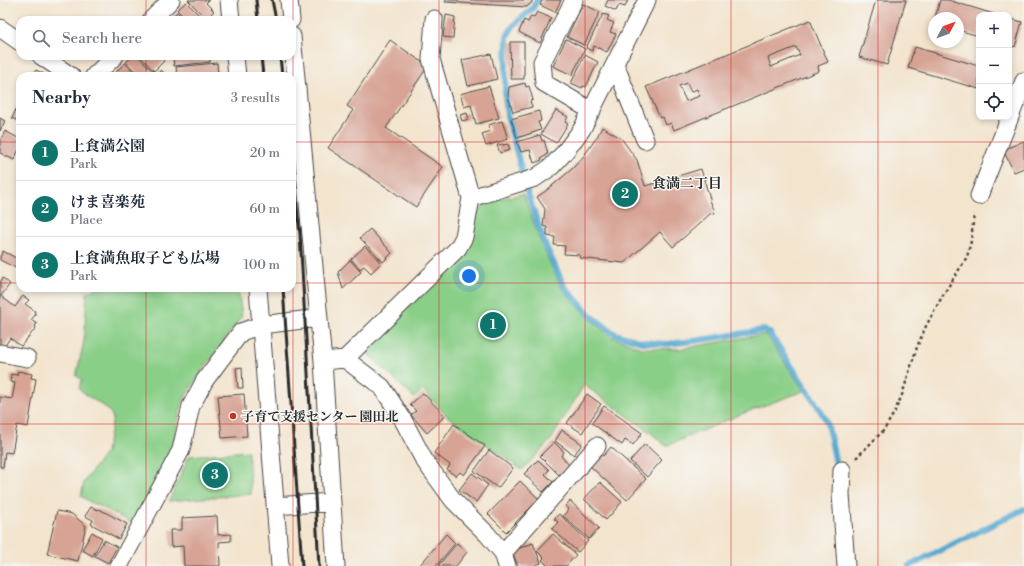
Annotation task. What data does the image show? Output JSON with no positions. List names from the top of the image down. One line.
{"districts":["食満二丁目"],"places":["子育て支援センター 園田北"],"north":"top right","page":{"map_buttons":["+","−"],"search":"Search here","heading":["Nearby","3 results"],"list":[{"mark":"1","name":"上食満公園","note":"Park","value":"20 m"},{"mark":"2","name":"けま喜楽苑","note":"Place","value":"60 m"},{"mark":"3","name":"上食満魚取子ども広場","note":"Park","value":"100 m"}],"pins":["2","1","3"]}}
